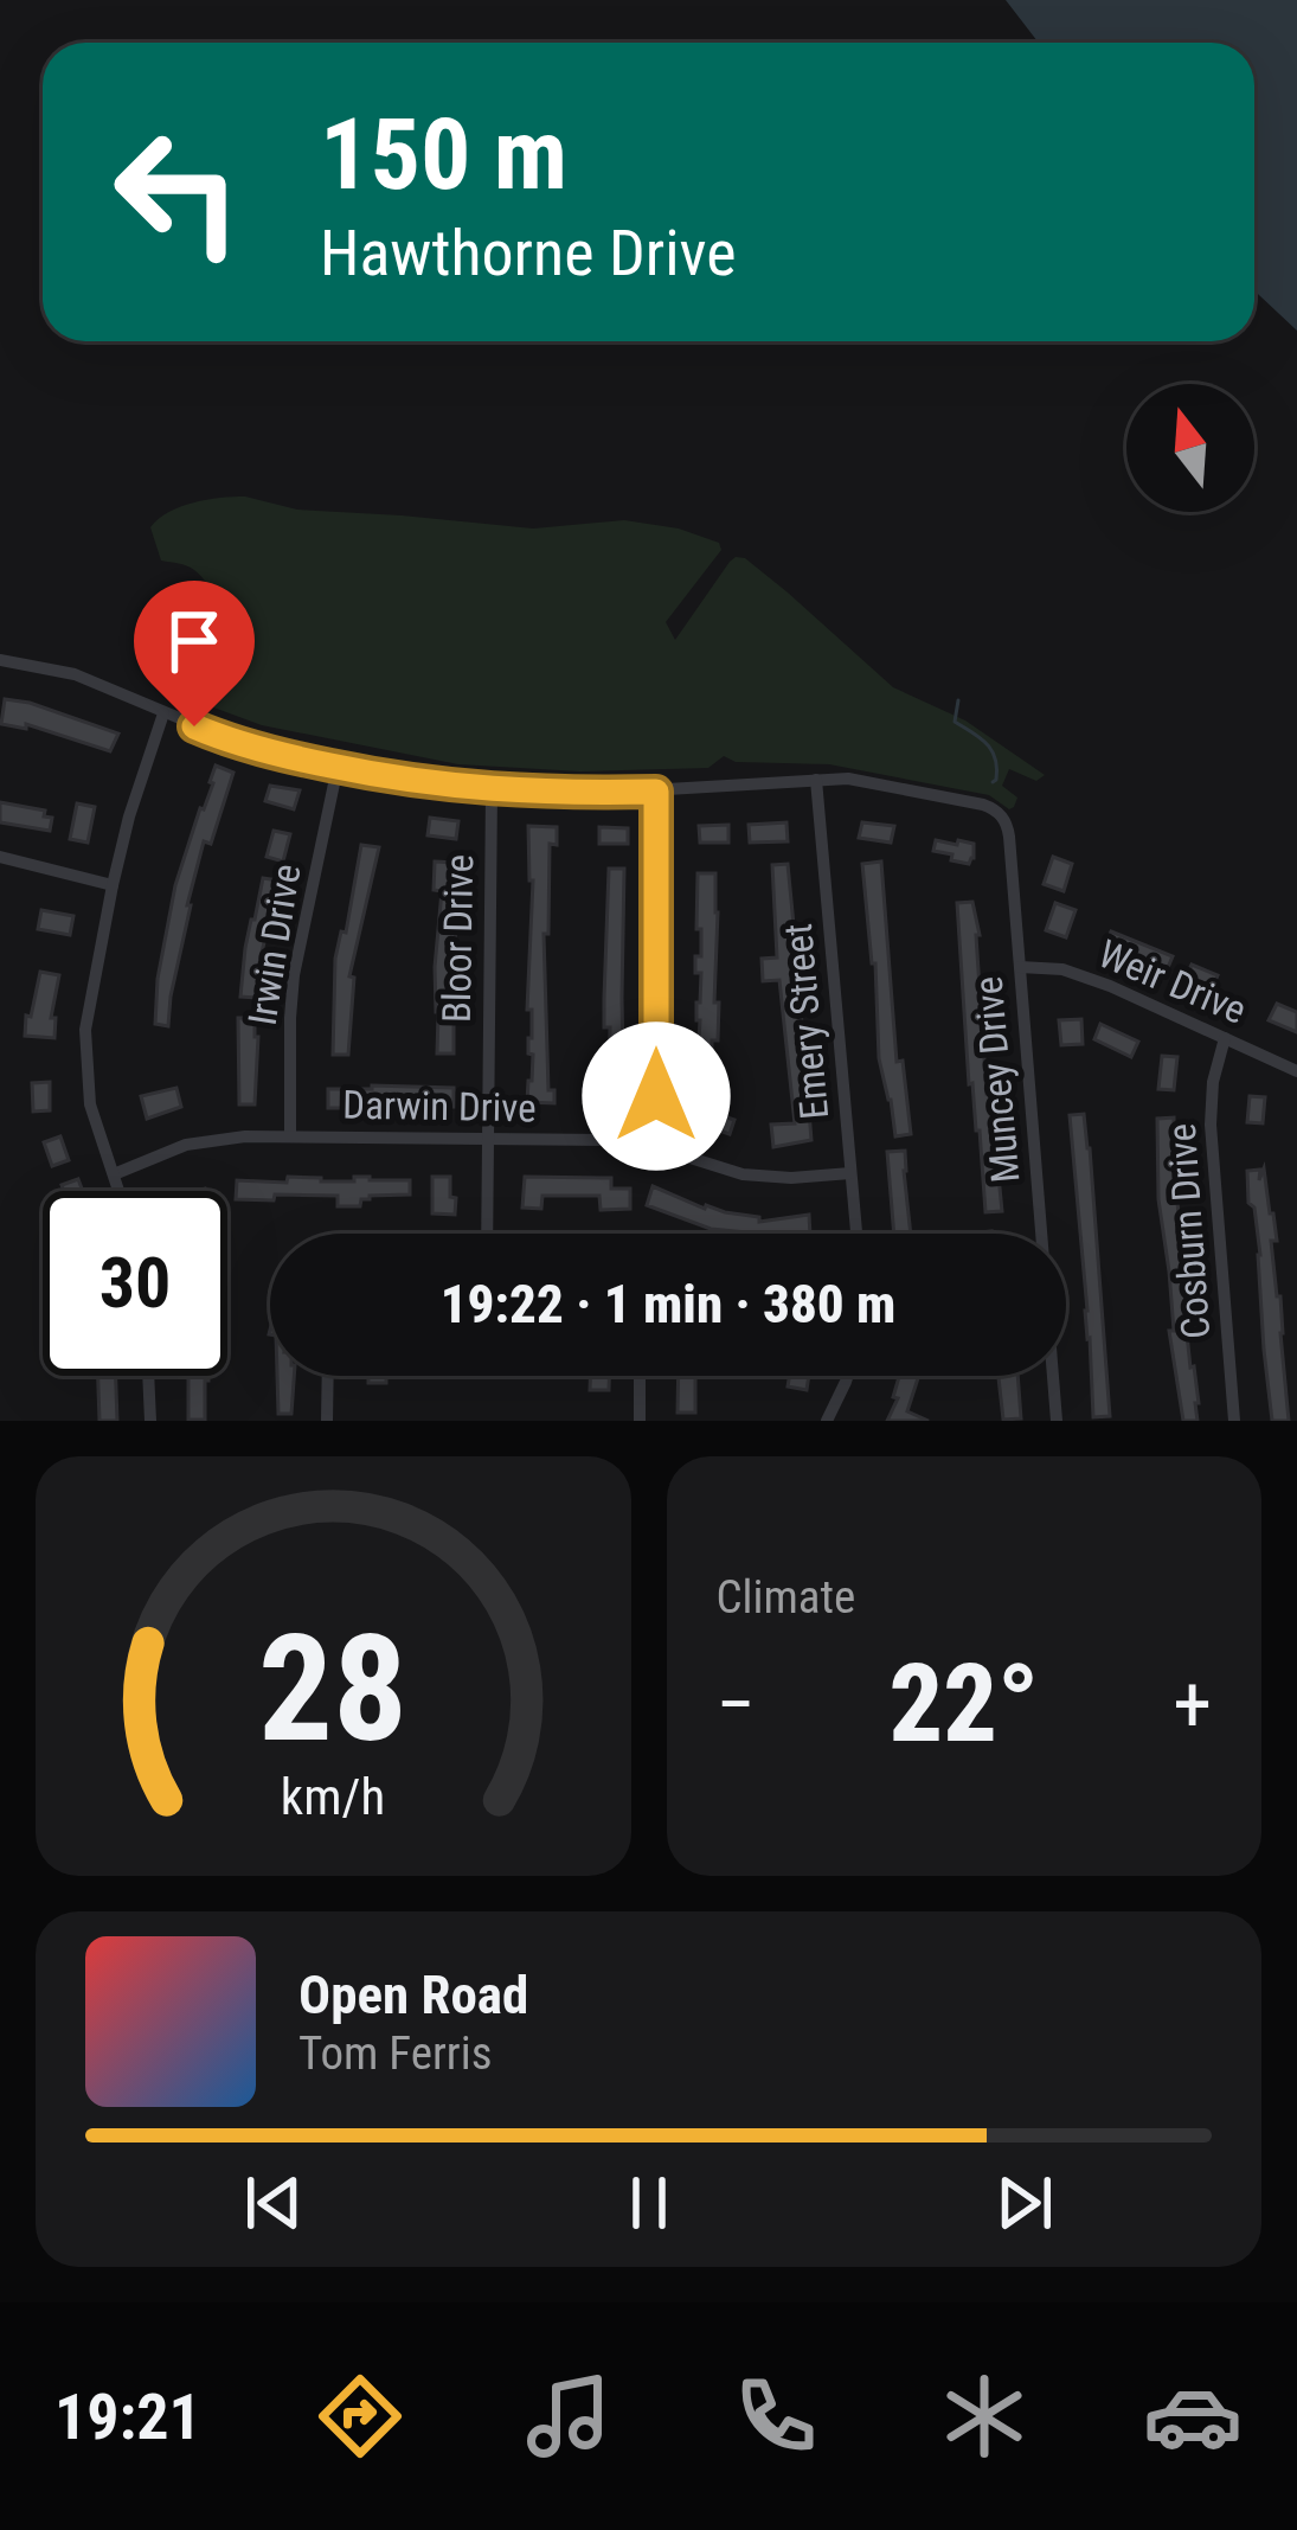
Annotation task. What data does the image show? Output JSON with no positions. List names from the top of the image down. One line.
{"streets":{"street":["Bloor Drive","Irwin Drive","Weir Drive","Emery Street","Muncey Drive","Darwin Drive","Cosburn Drive"]},"crossings":[["Bloor Drive","Darwin Drive"],["Irwin Drive","Darwin Drive"],["Weir Drive","Muncey Drive"],["Weir Drive","Cosburn Drive"],["Emery Street","Muncey Drive"],["Emery Street","Darwin Drive"]],"north":"top","page":{"turn":["150 m","Hawthorne Drive"],"limit":"30","trip":"19:22 · 1 min · 380 m","tile":"Climate","heat":["−","22°","+"],"song":["Open Road","Tom Ferris"],"tabs":"19:21","gauge":["28","km/h"]}}
